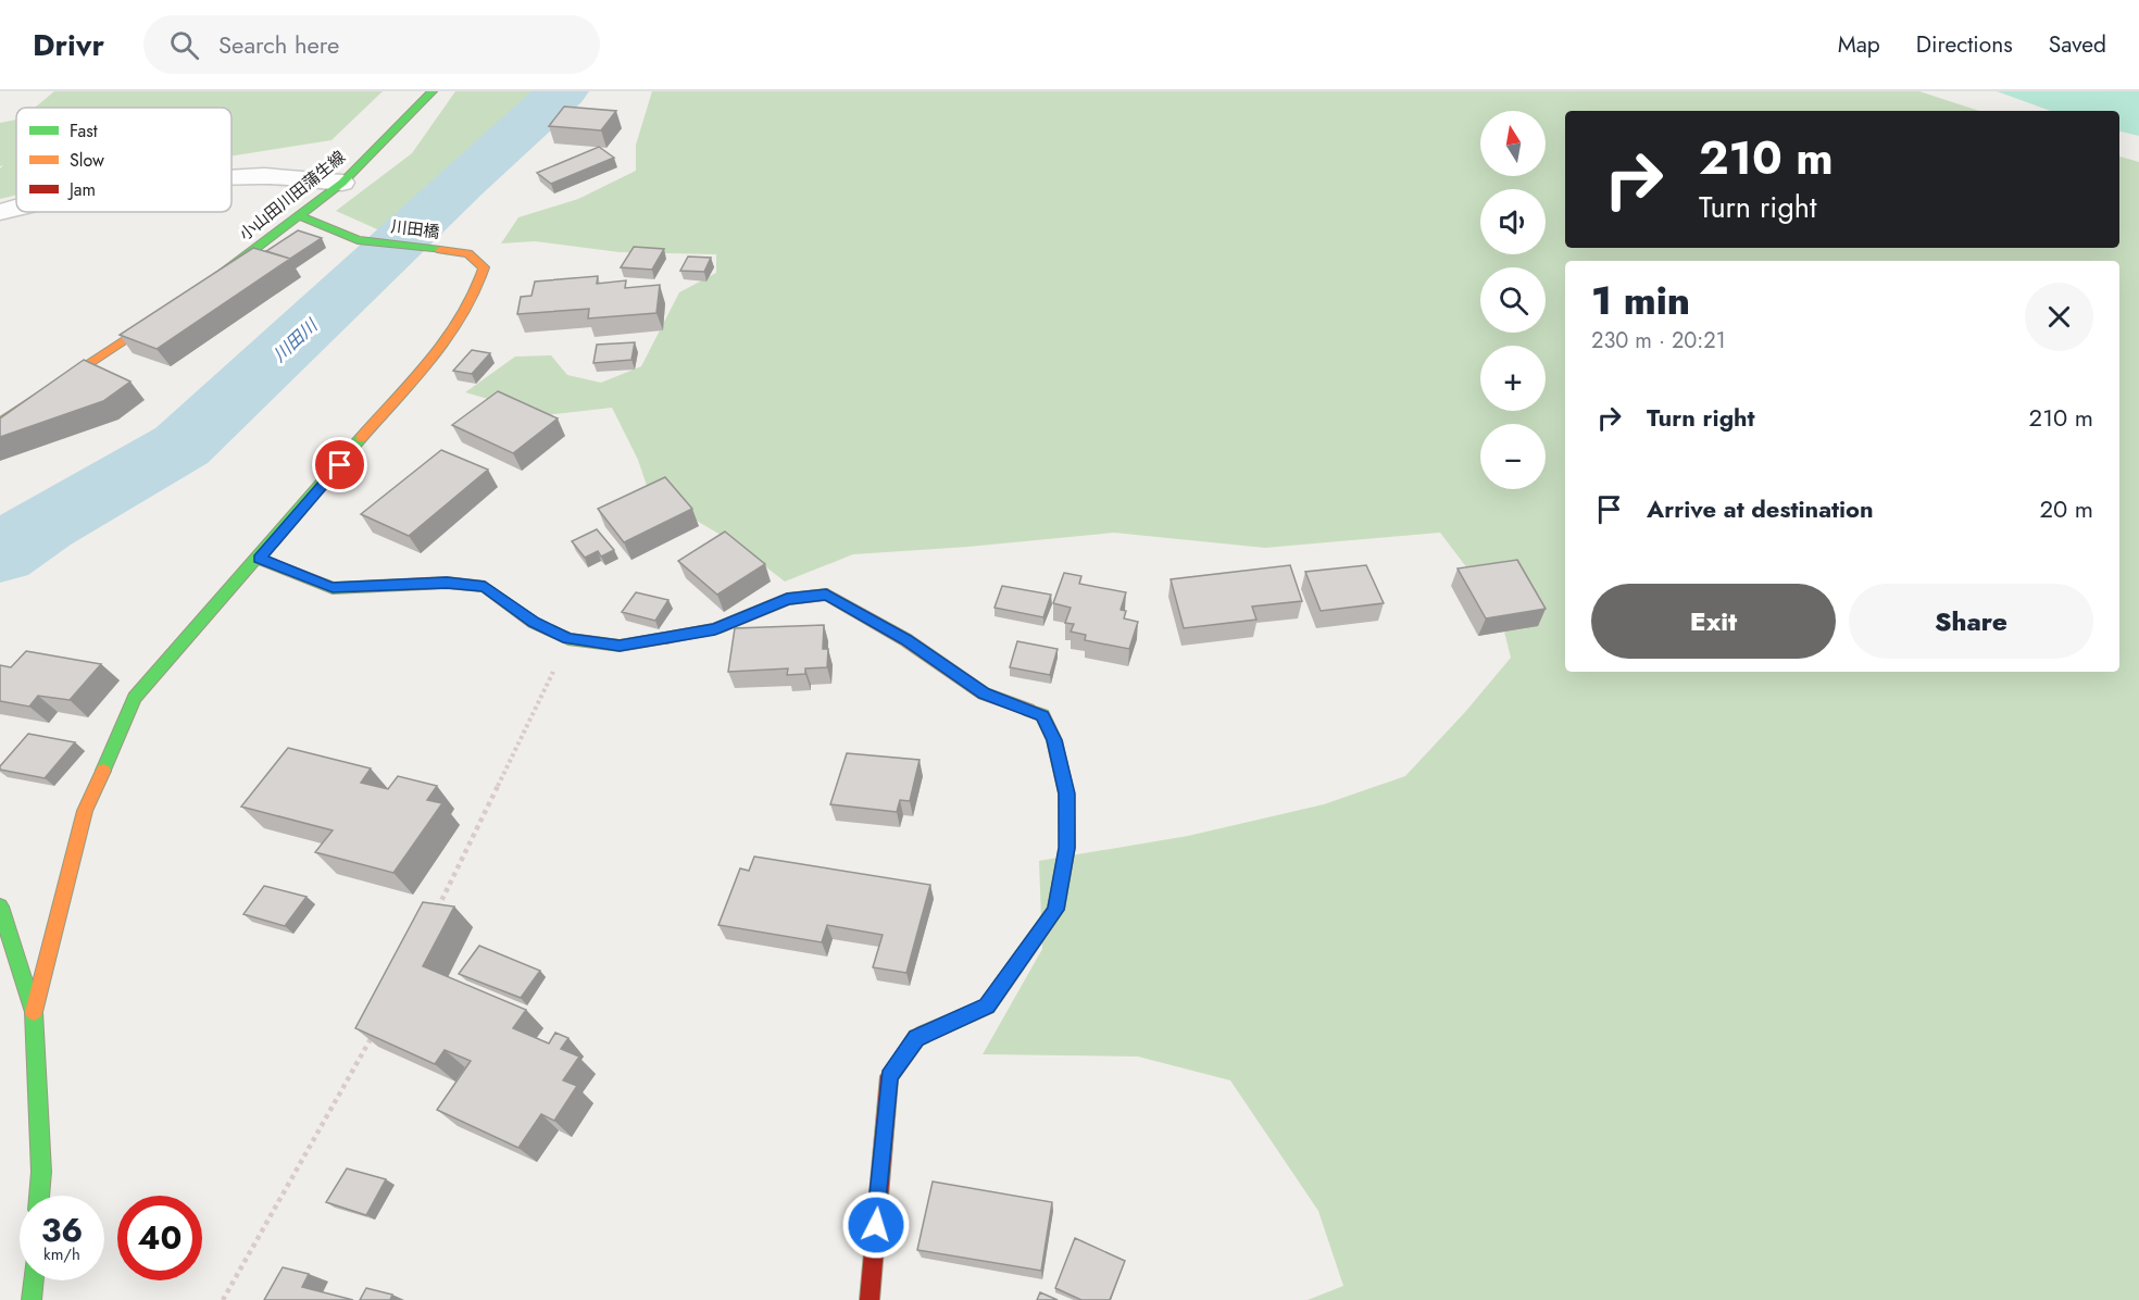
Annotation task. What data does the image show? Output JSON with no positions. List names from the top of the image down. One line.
{"streets":{"street":["小山田川田蒲生線","川田橋"]},"crossings":[["小山田川田蒲生線","川田橋"]],"water":["川田川"],"legend":["Fast","Slow","Jam"],"north":"top","page":{"header":"Drivr","search":"Search here","nav":["Map","Directions","Saved"],"map_buttons":["+","−"],"turn":["210 m","Turn right"],"heading":["1 min","230 m · 20:21"],"list":[{"name":"Turn right","value":"210 m"},{"name":"Arrive at destination","value":"20 m"}],"buttons":["Exit","Share"],"speed":"36 km/h","limit":"40"}}
